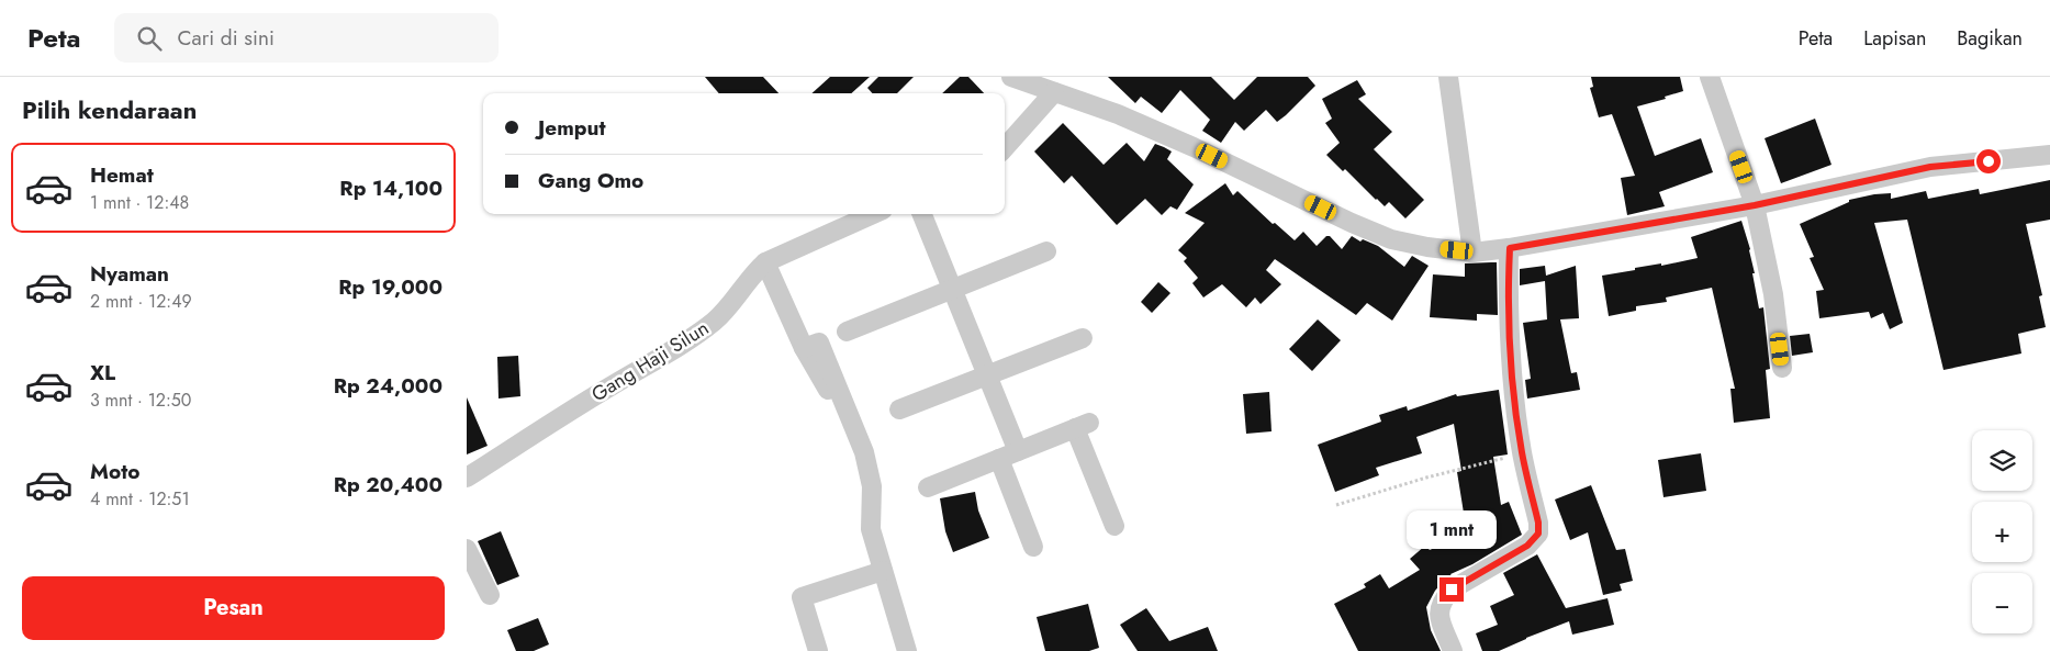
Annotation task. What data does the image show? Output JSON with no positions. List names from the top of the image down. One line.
{"streets":{"street":["Gang Haji Silun"]},"page":{"header":"Peta","search":"Cari di sini","nav":["Peta","Lapisan","Bagikan"],"heading":"Pilih kendaraan","banner":["Jemput","Gang Omo"],"list":[{"name":"Hemat","note":"1 mnt · 12:48","value":"Rp 14,100"},{"name":"Nyaman","note":"2 mnt · 12:49","value":"Rp 19,000"},{"name":"XL","note":"3 mnt · 12:50","value":"Rp 24,000"},{"name":"Moto","note":"4 mnt · 12:51","value":"Rp 20,400"}],"map_buttons":["+","−"],"bubble":"1 mnt","buttons":"Pesan"}}
